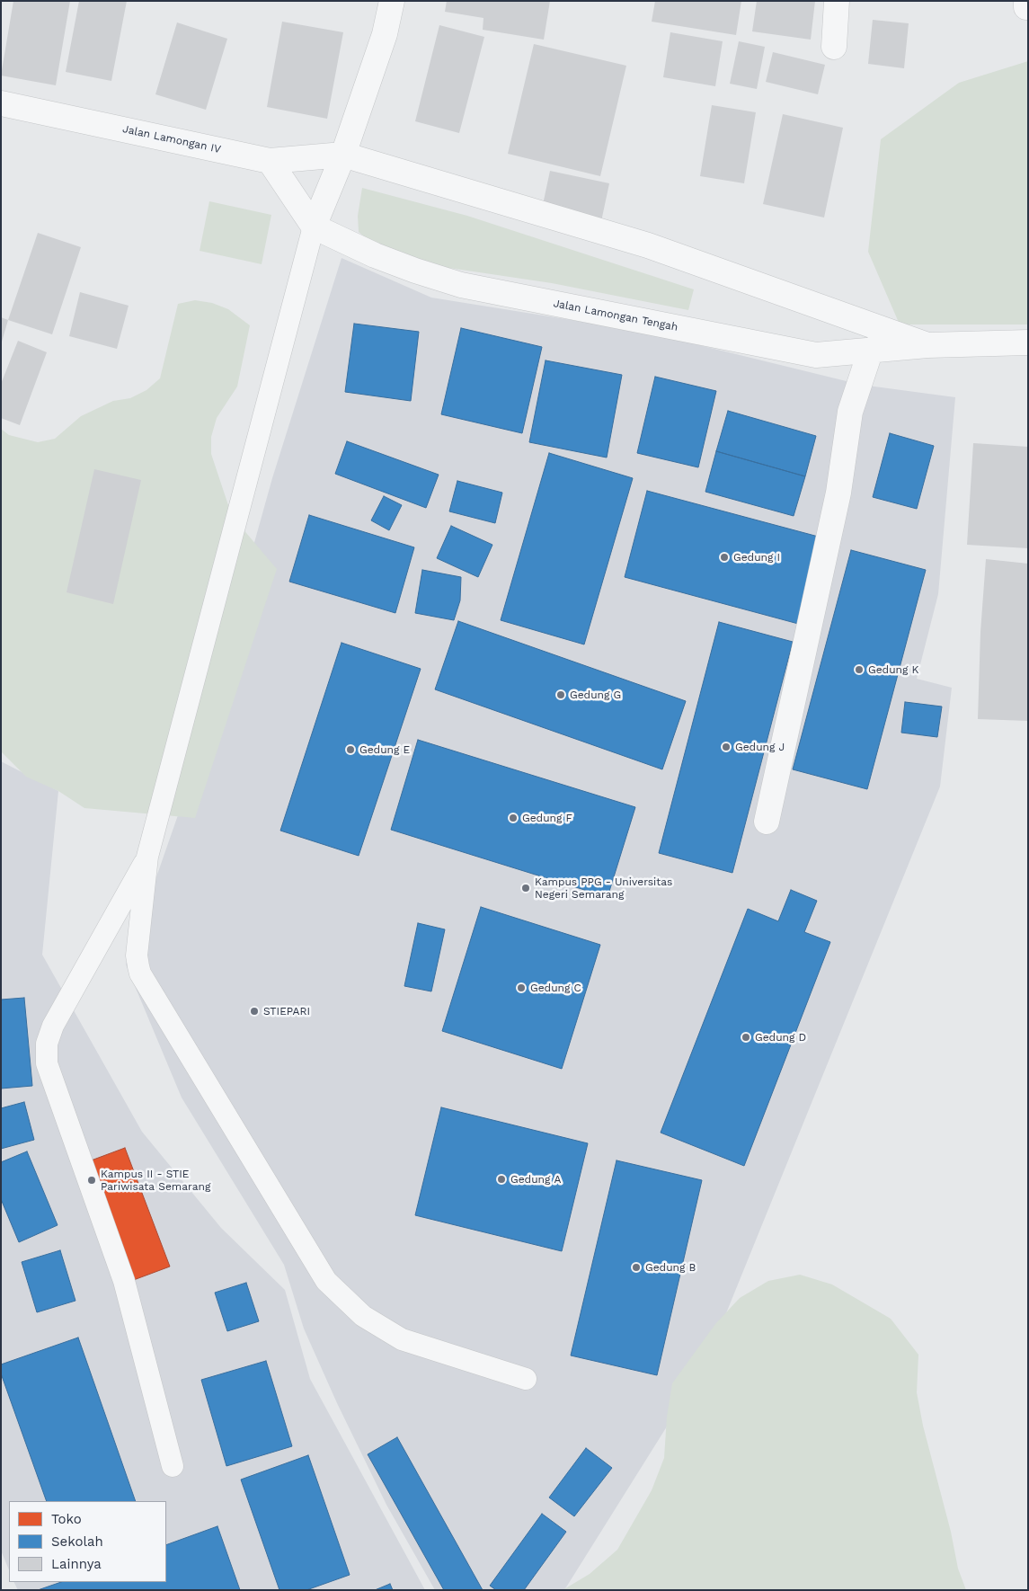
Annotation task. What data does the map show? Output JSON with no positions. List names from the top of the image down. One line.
{"streets":{"street":["Jalan Lamongan IV","Jalan Lamongan Tengah"]},"crossings":[["Jalan Lamongan IV","Jalan Lamongan Tengah"]],"places":["Gedung I","Gedung K","Gedung G","Gedung J","Gedung E","Gedung F","Kampus PPG - Universitas Negeri Semarang","Gedung C","STIEPARI","Gedung D","Gedung A","Kampus II - STIE Pariwisata Semarang","Gedung B"],"legend":["Toko","Sekolah","Lainnya"]}
